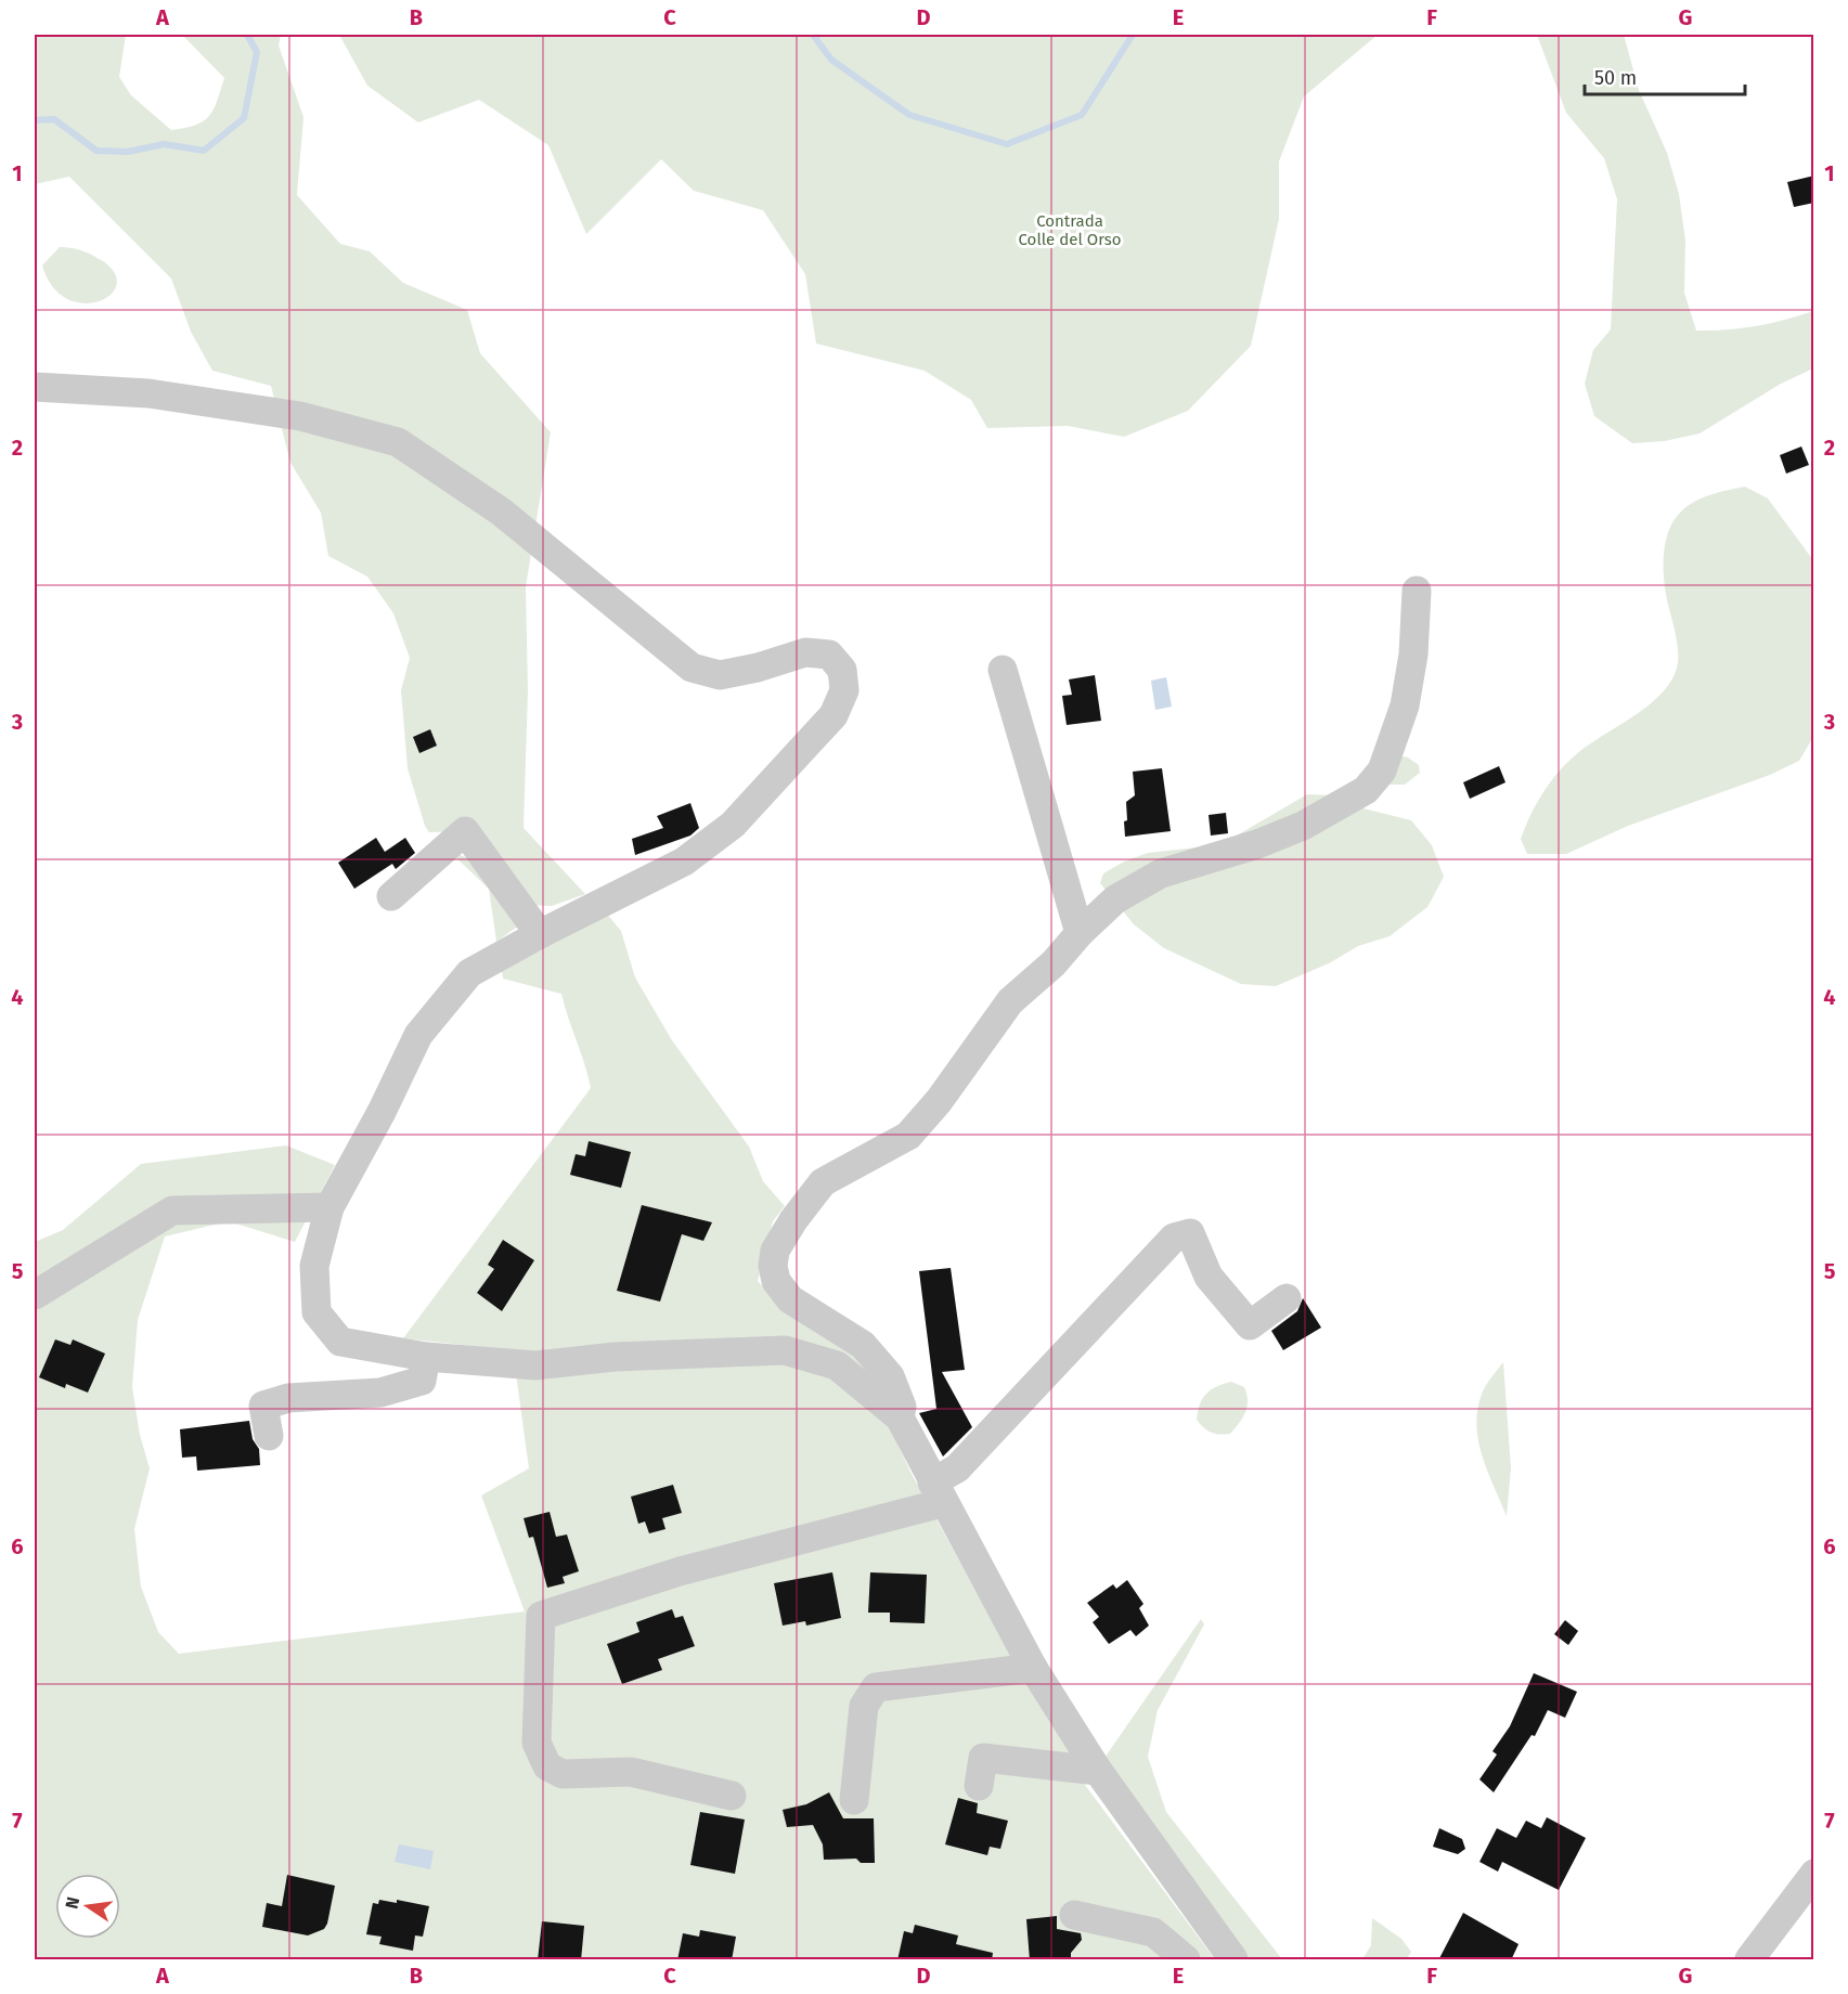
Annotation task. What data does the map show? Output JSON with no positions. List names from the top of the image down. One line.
{"parks":["Contrada Colle del Orso"],"scale_bar":"50 m","north":"left","grid":{"columns":["A","B","C","D","E","F","G"],"rows":["1","2","3","4","5","6","7"]}}
